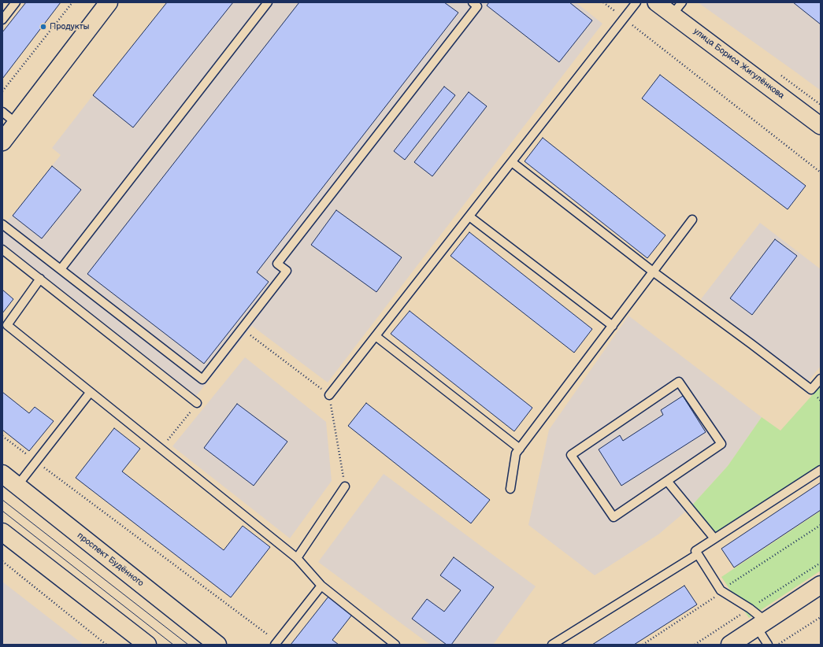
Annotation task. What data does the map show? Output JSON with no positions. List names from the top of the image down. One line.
{"streets":{"main road":["проспект Будённого"],"street":["улица Бориса Жигулёнкова"]},"places":["Продукты"]}
